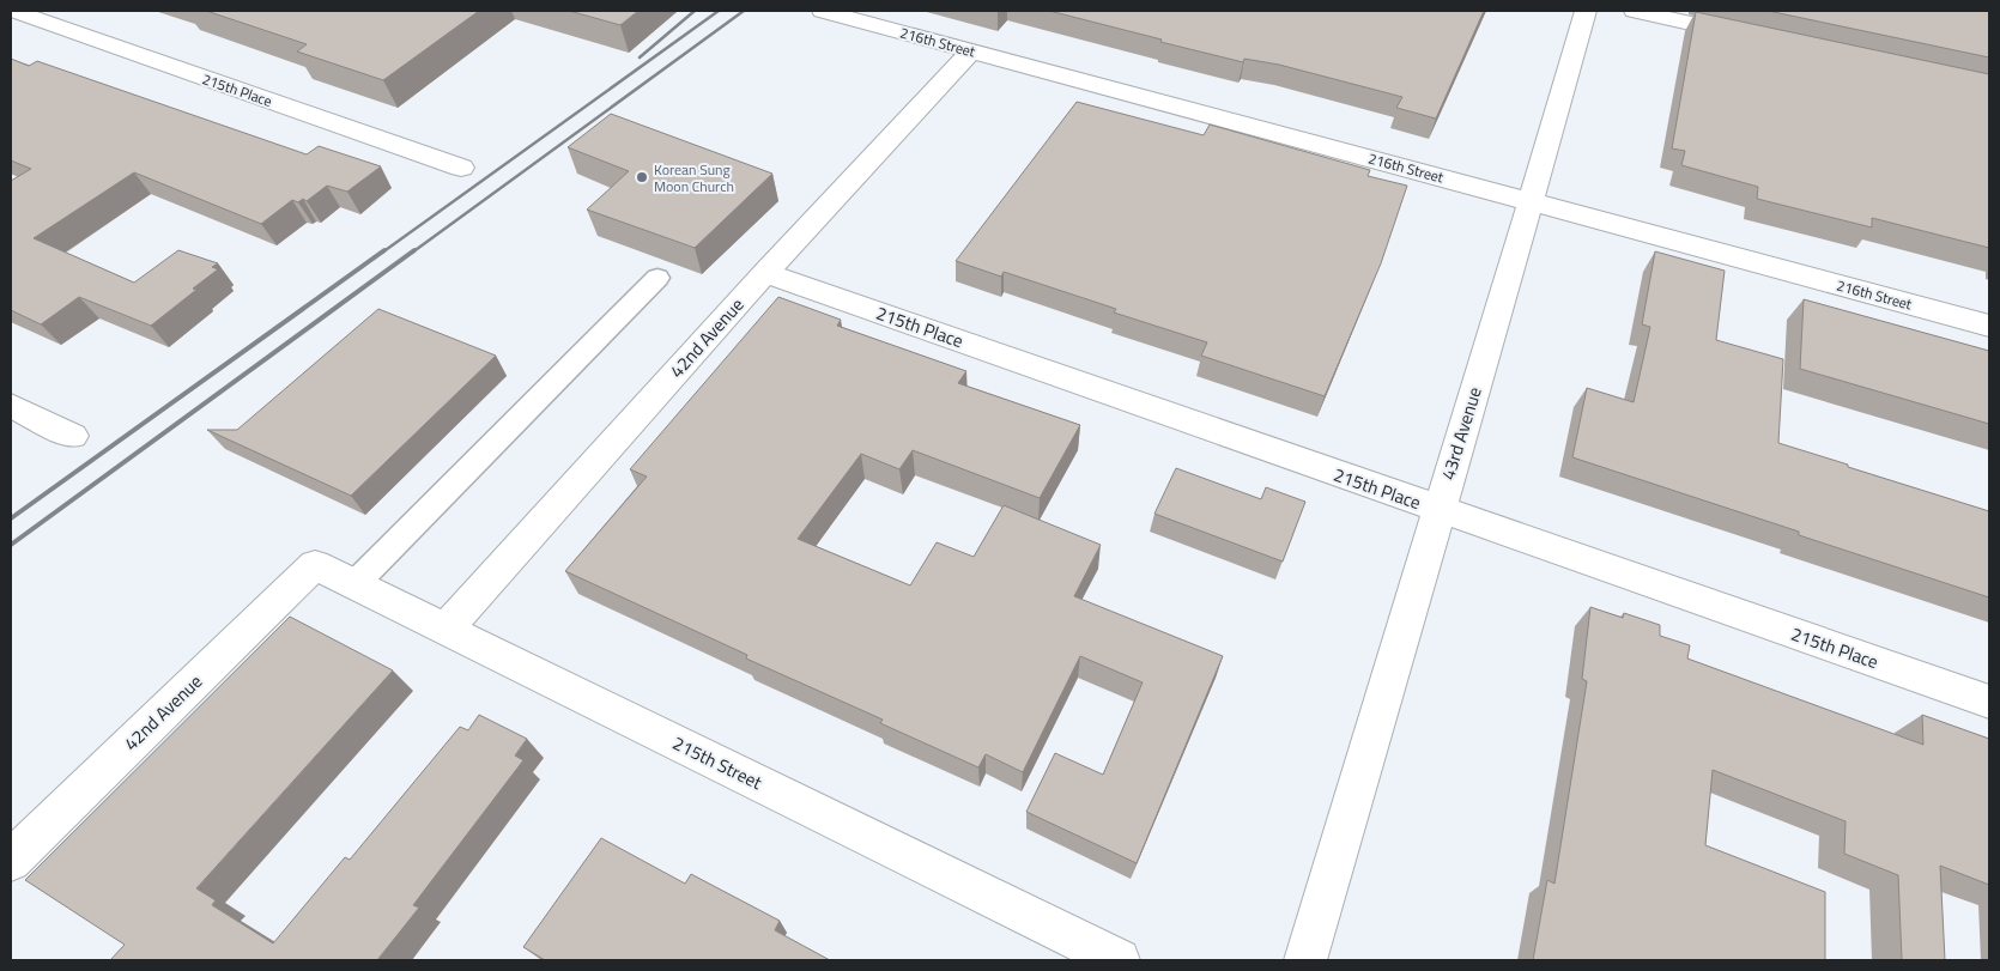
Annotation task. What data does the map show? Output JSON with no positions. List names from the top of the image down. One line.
{"streets":{"street":["216th Street","215th Place","42nd Avenue","43rd Avenue","215th Street"]},"crossings":[["216th Street","42nd Avenue"],["216th Street","43rd Avenue"],["215th Place","42nd Avenue"],["215th Place","43rd Avenue"],["42nd Avenue","215th Street"]],"places":["Korean Sung Moon Church"]}
